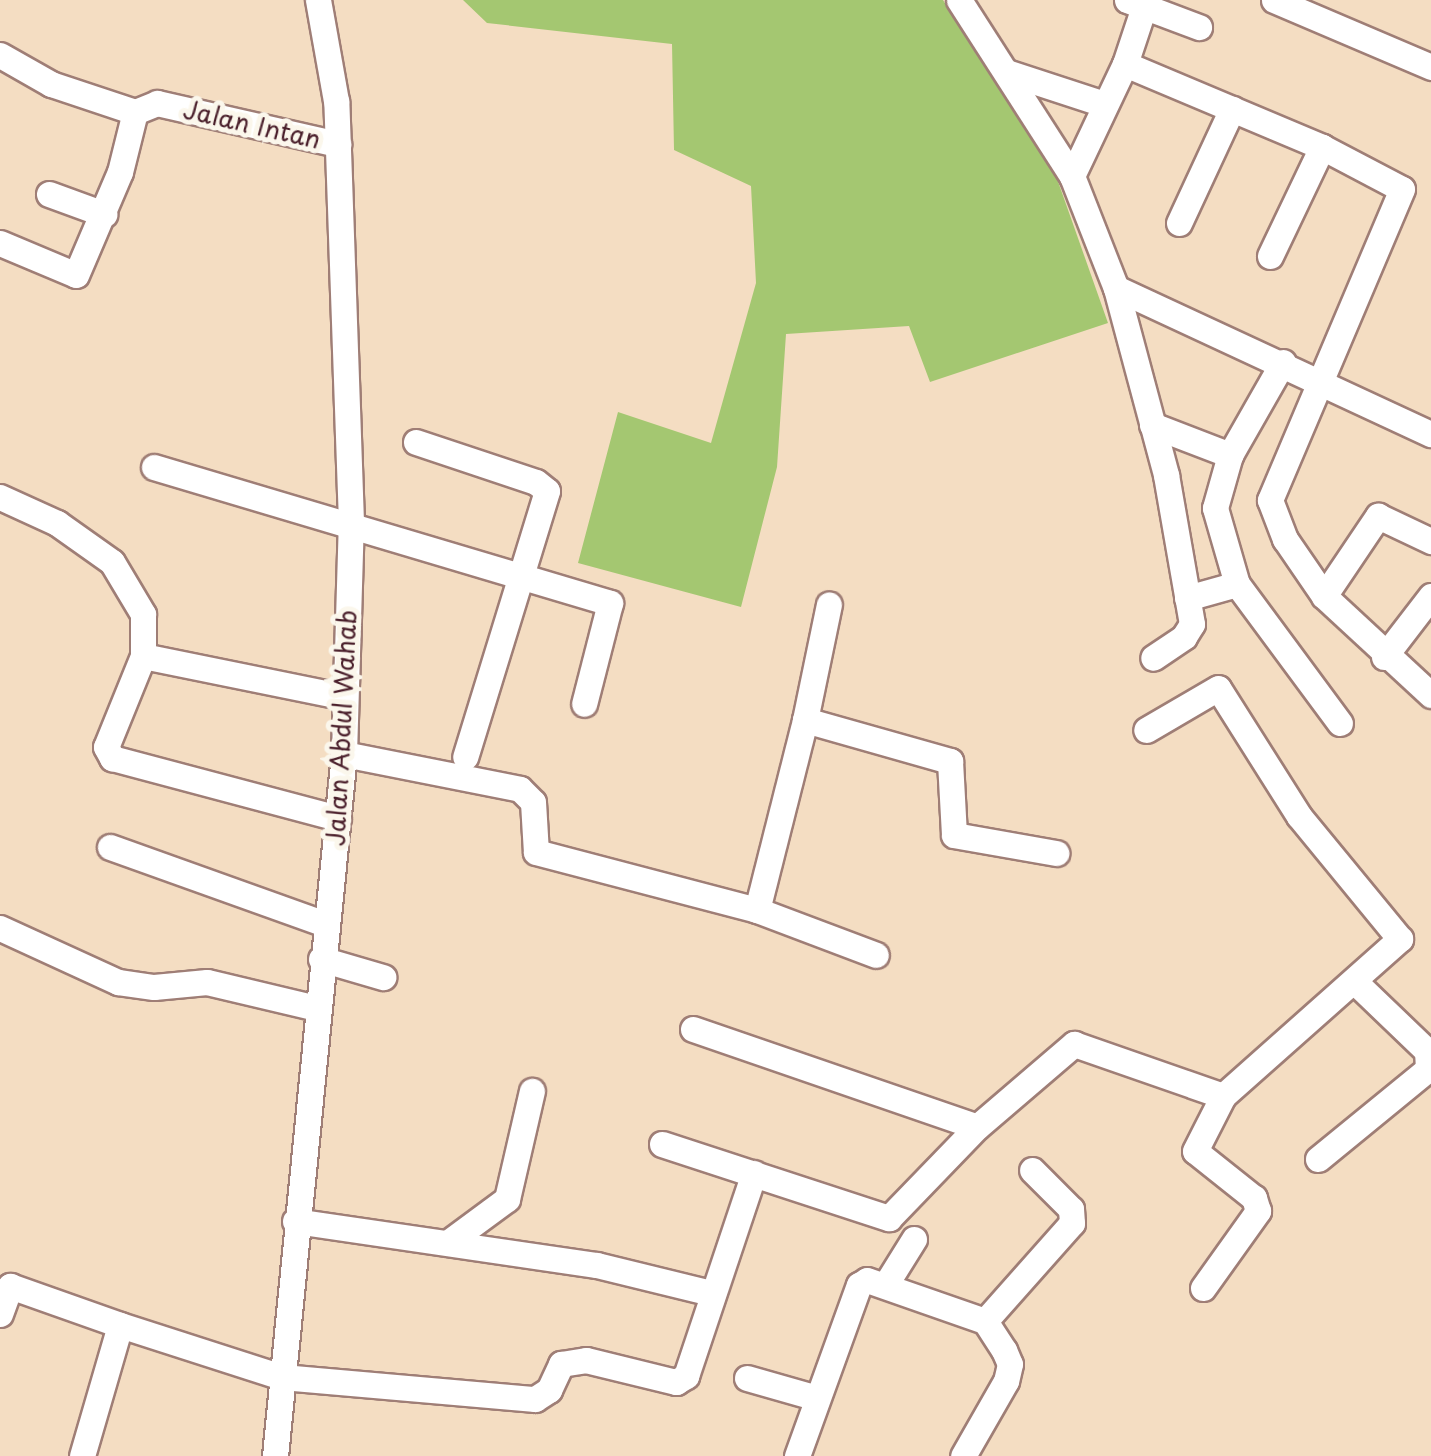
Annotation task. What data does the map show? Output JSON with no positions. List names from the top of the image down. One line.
{"streets":{"street":["Jalan Intan","Jalan Abdul Wahab"]},"crossings":[["Jalan Intan","Jalan Abdul Wahab"]]}
